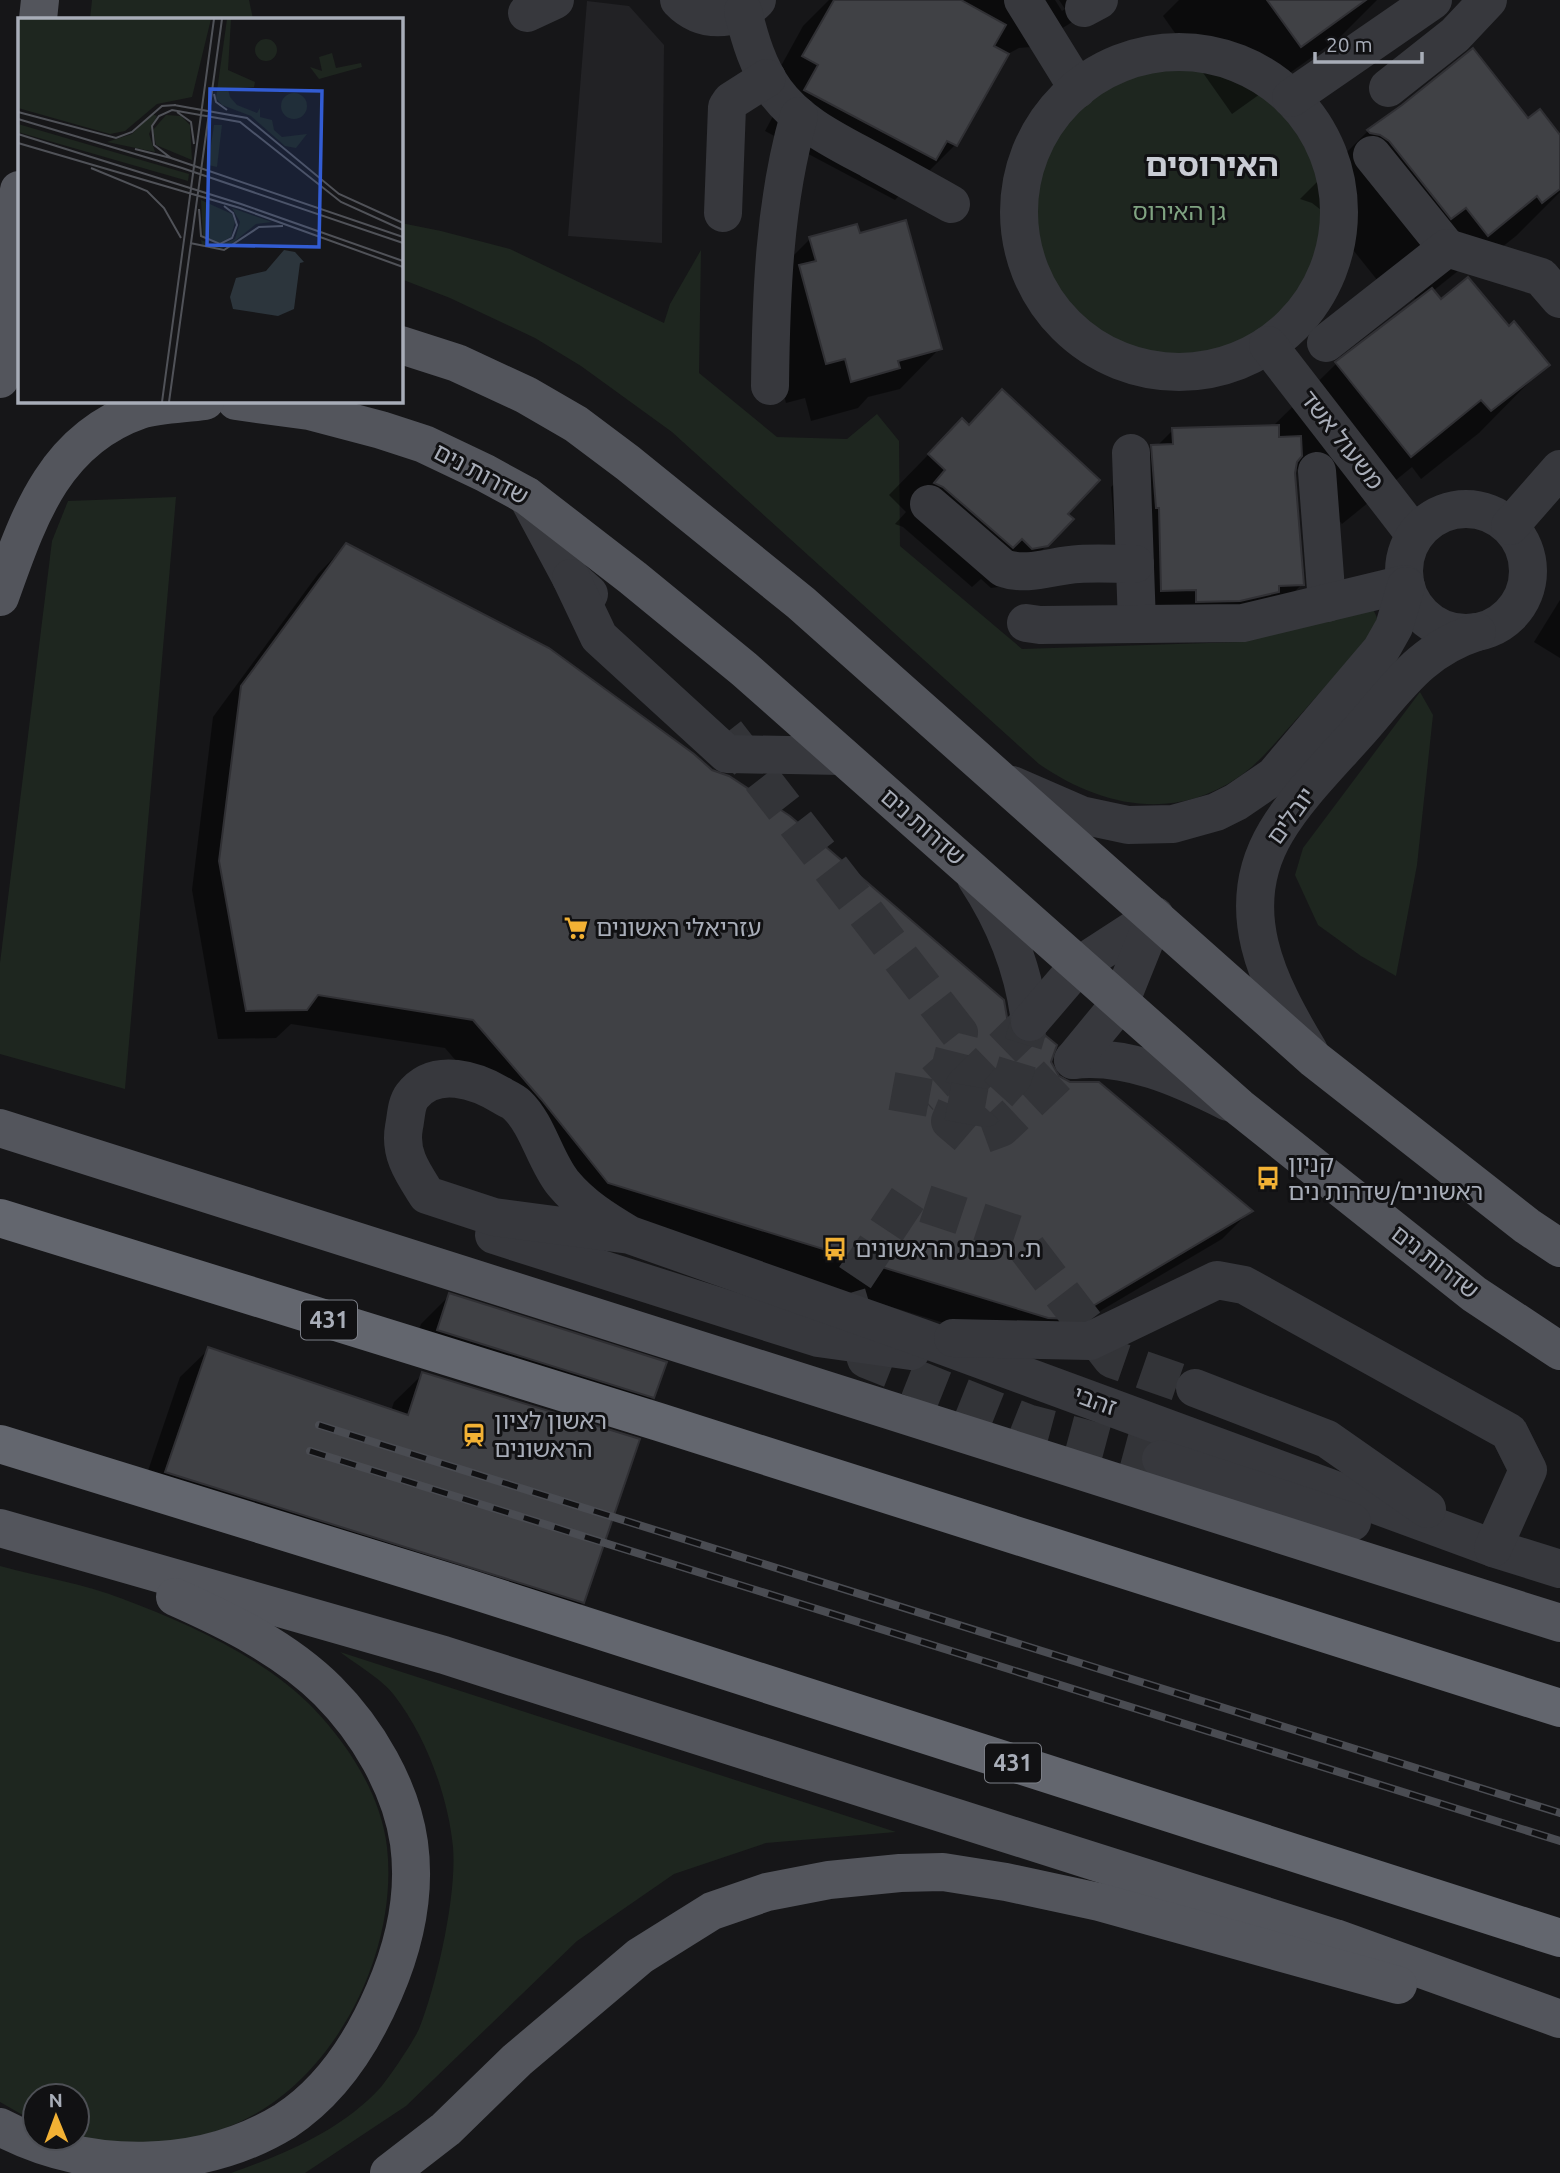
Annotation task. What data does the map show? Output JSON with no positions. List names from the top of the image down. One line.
{"streets":{"highway":["431"],"main road":["שדרות נים"],"street":["משעול אשד","יובלים","זהבי"]},"crossings":[["משעול אשד","יובלים"]],"districts":["האירוסים"],"parks":["גן האירוס"],"places":{"supermarket":["עזריאלי ראשונים"],"bus stop":["קניון ראשונים/שדרות נים","ת. רכבת הראשונים"],"station":["ראשון לציון הראשונים"]},"scale_bar":"20 m","north":"top"}
